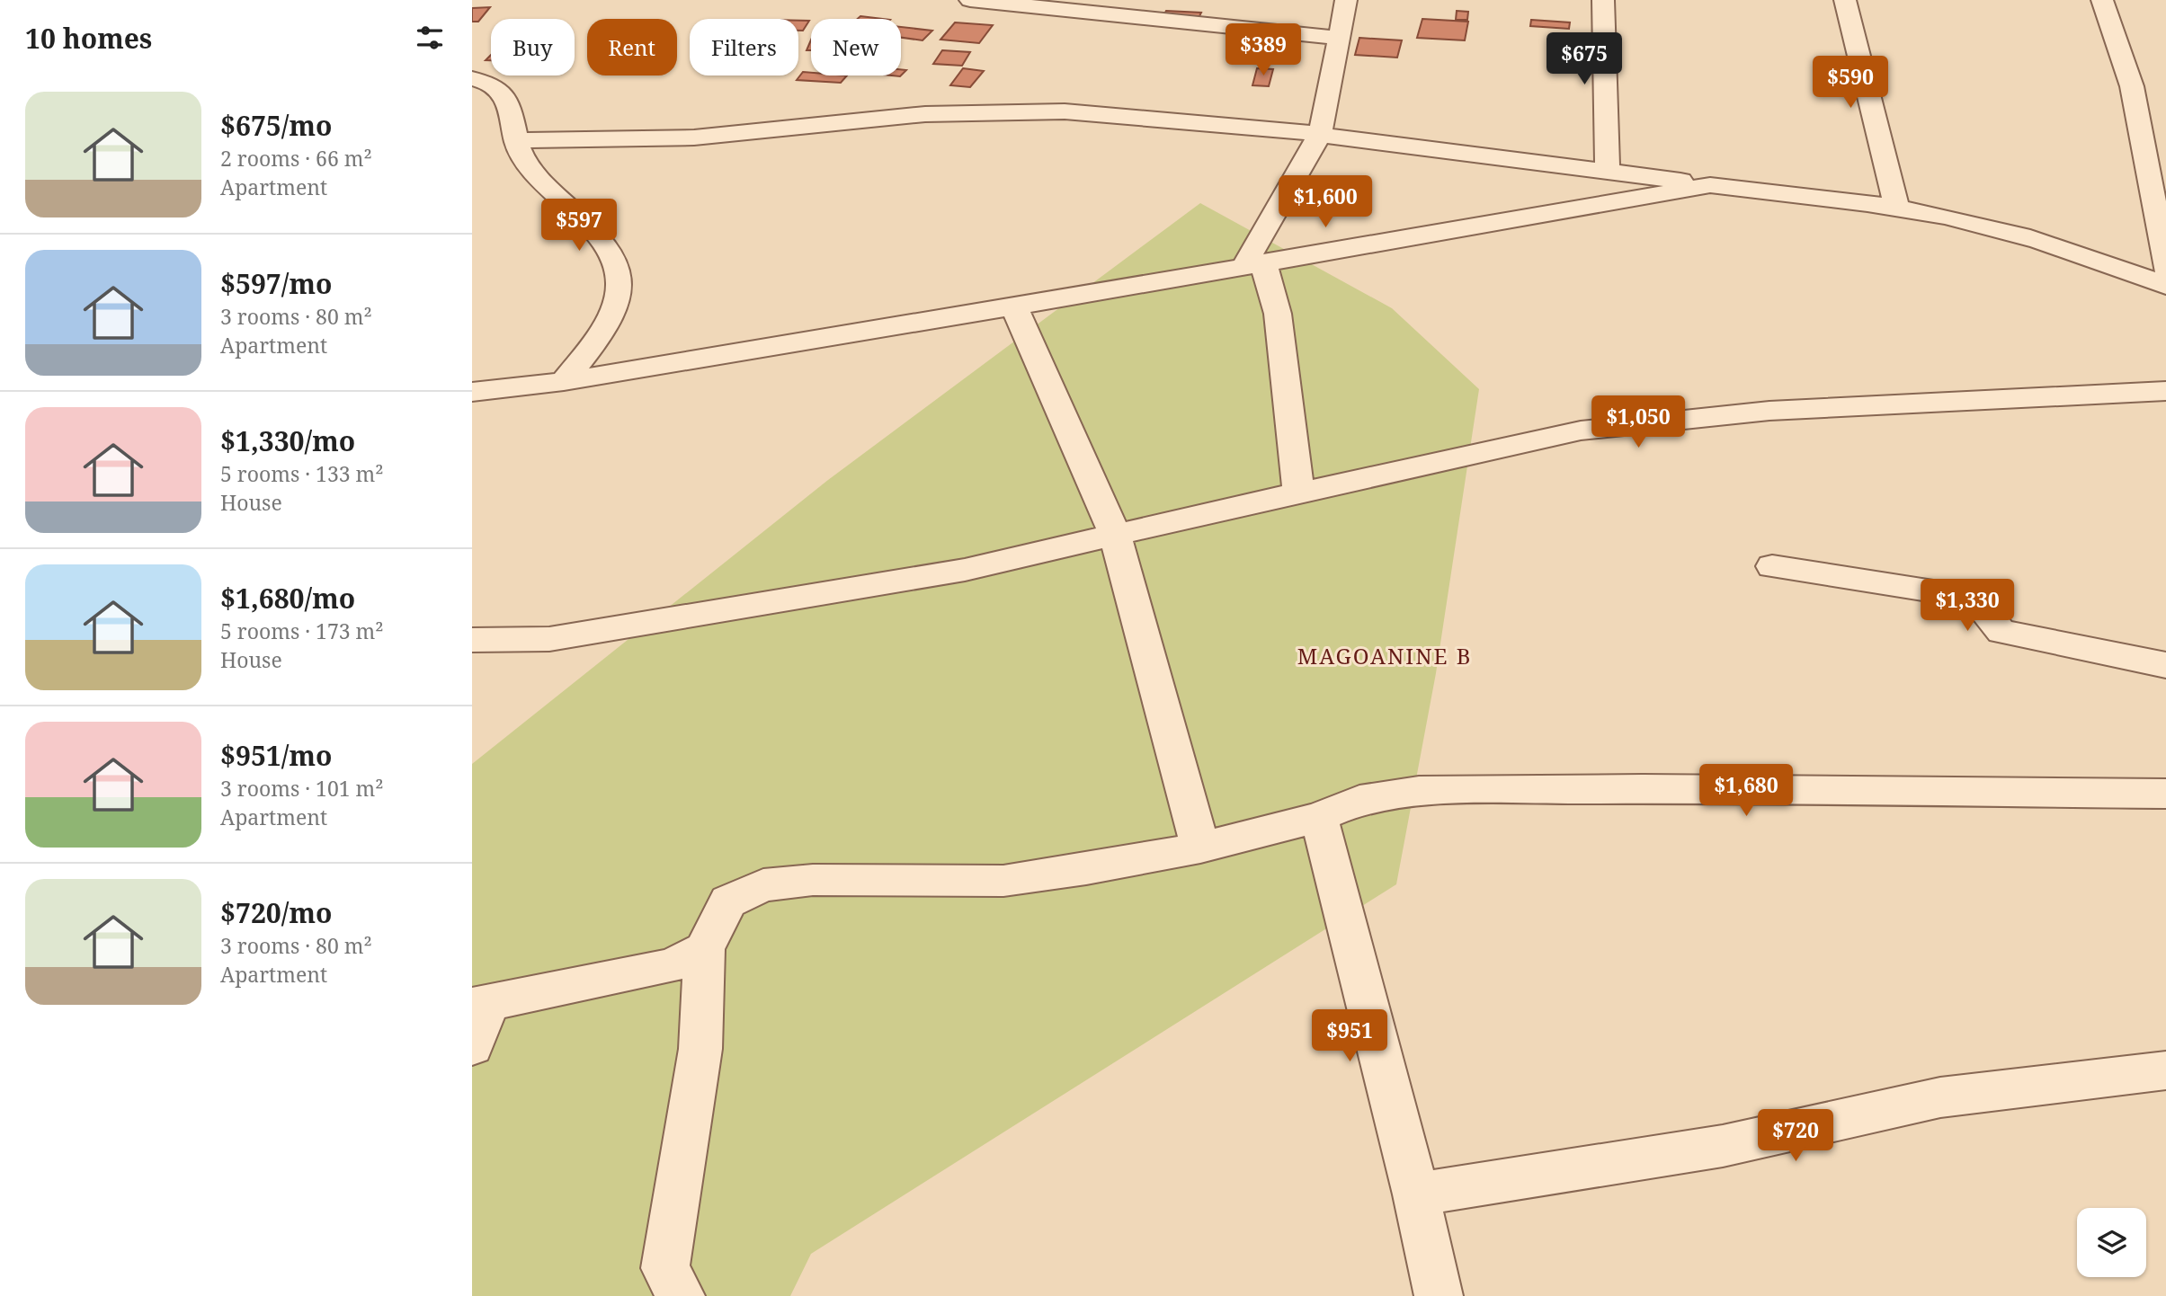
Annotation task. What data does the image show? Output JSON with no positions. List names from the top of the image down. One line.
{"districts":["MAGOANINE B"],"page":{"heading":"10 homes","chip":["Buy","Rent","Filters","New"],"price":["$389","$675","$590","$1,600","$597","$1,050","$1,330","$1,680","$951","$720"],"list":[{"name":"$675/mo","note":"2 rooms · 66 m² · Apartment"},{"name":"$597/mo","note":"3 rooms · 80 m² · Apartment"},{"name":"$1,330/mo","note":"5 rooms · 133 m² · House"},{"name":"$1,680/mo","note":"5 rooms · 173 m² · House"},{"name":"$951/mo","note":"3 rooms · 101 m² · Apartment"},{"name":"$720/mo","note":"3 rooms · 80 m² · Apartment"}]}}
